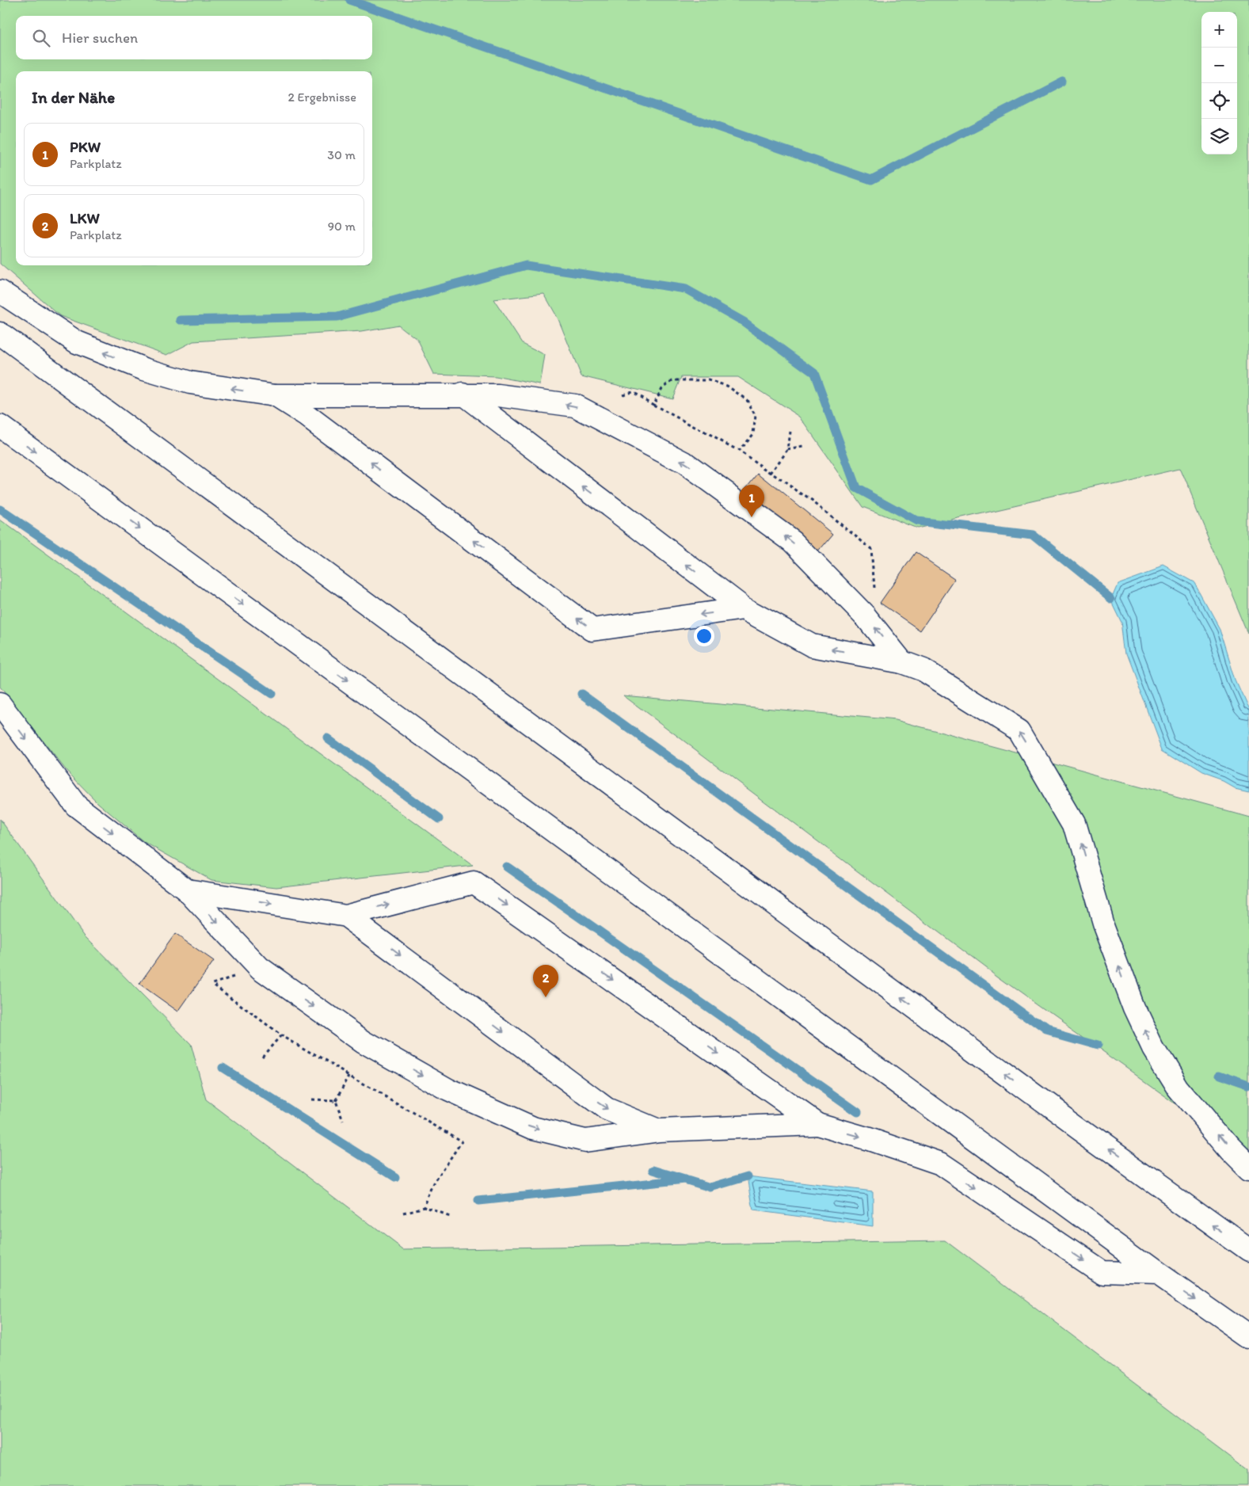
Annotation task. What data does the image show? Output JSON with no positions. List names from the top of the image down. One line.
{"page":{"map_buttons":["+","−"],"search":"Hier suchen","heading":["In der Nähe","2 Ergebnisse"],"list":[{"mark":"1","name":"PKW","note":"Parkplatz","value":"30 m"},{"mark":"2","name":"LKW","note":"Parkplatz","value":"90 m"}],"pins":["1","2"]}}
